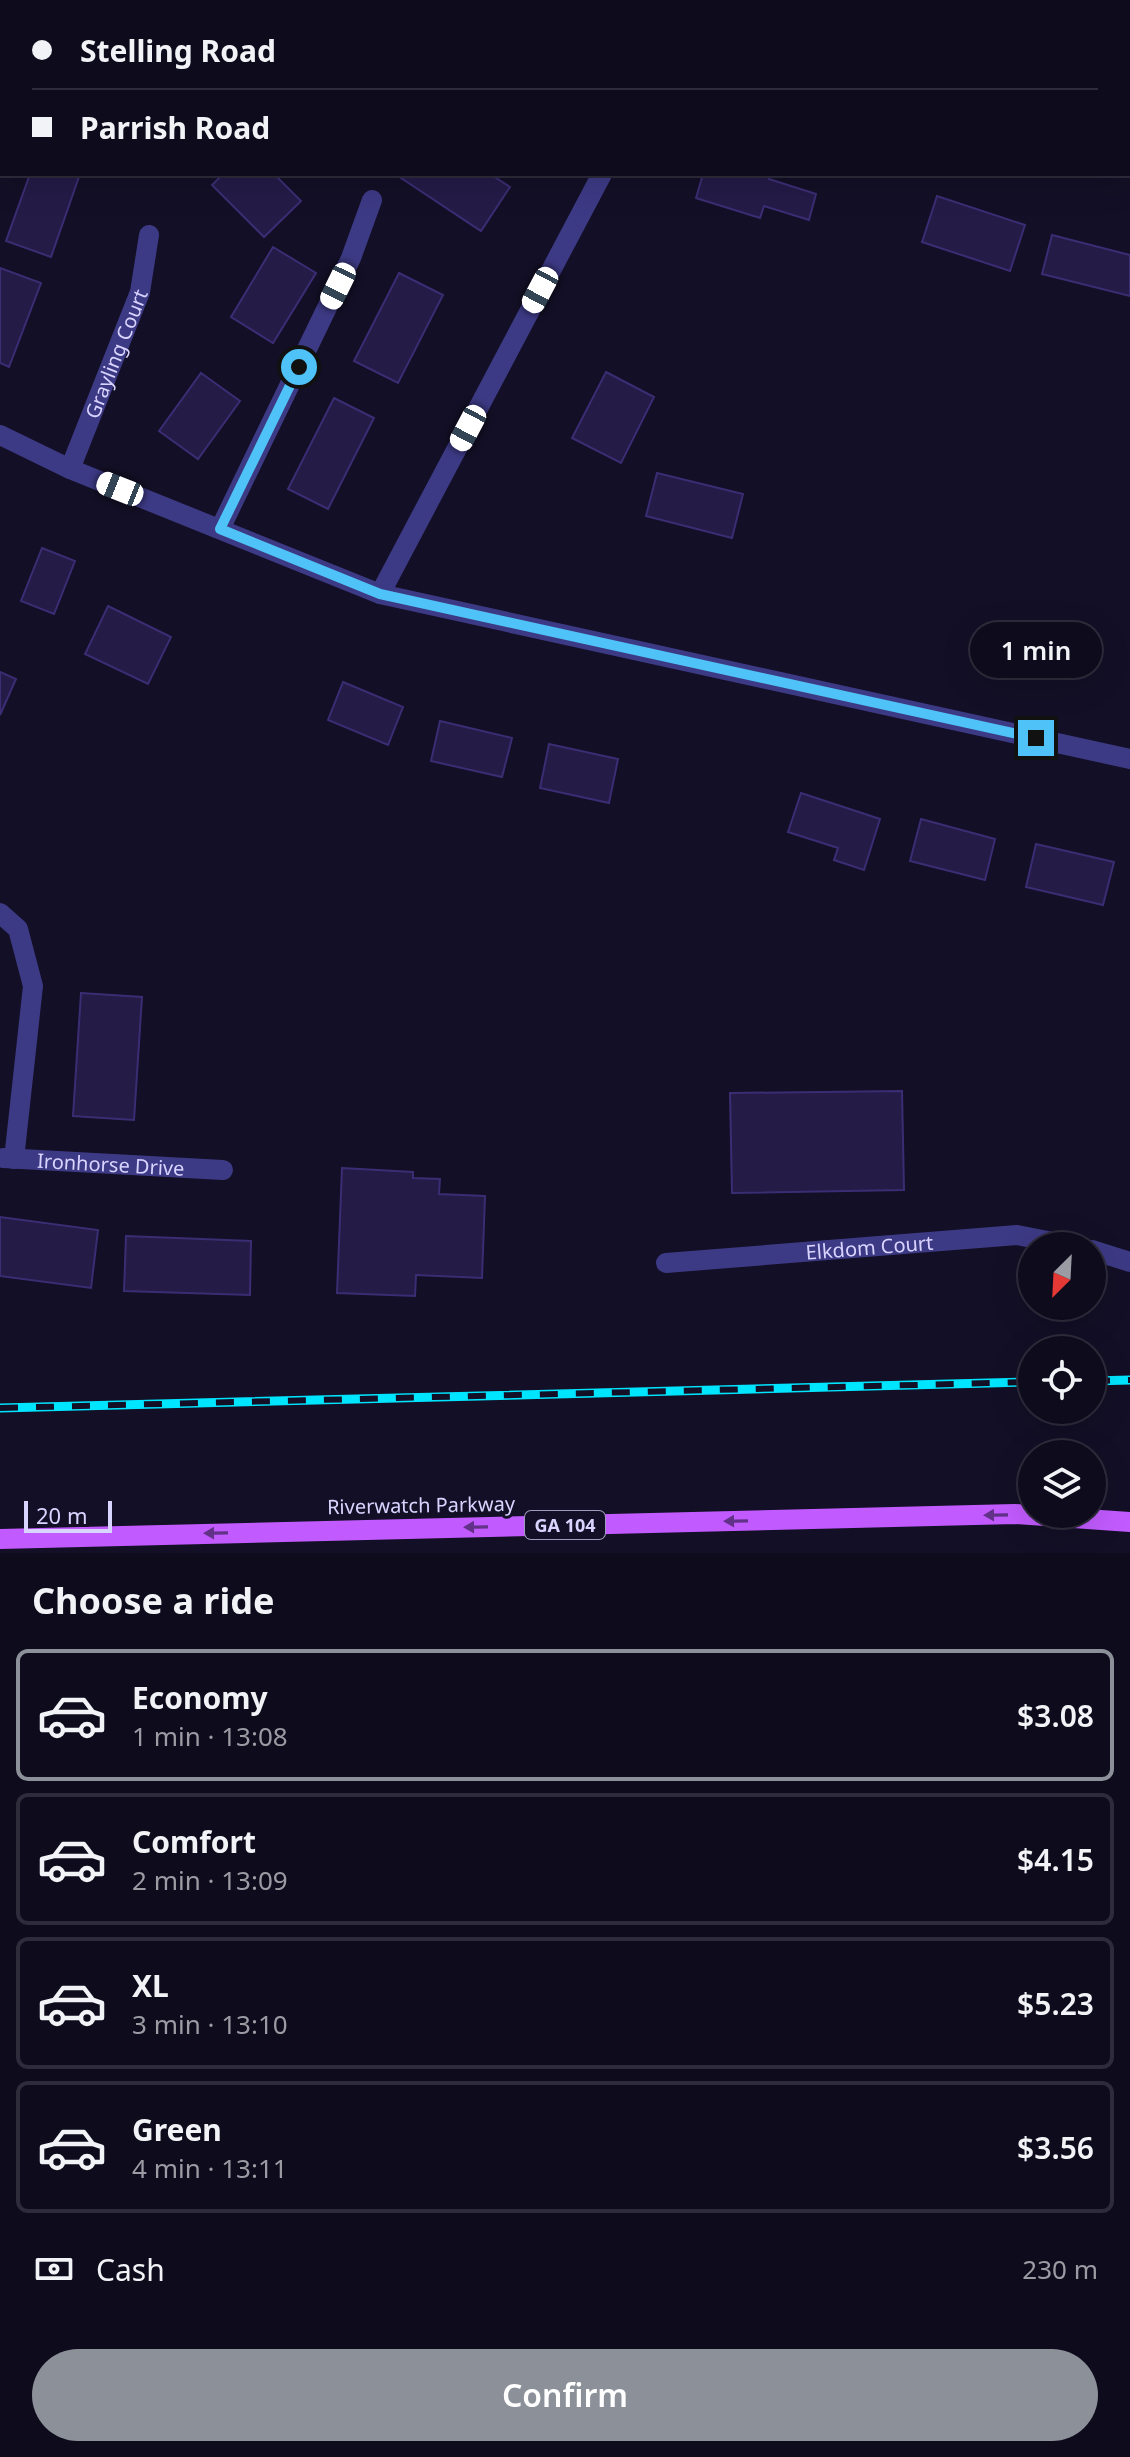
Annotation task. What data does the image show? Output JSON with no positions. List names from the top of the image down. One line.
{"streets":{"main road":["Riverwatch Parkway","GA 104"],"street":["Grayling Court","Ironhorse Drive","Elkdom Court"]},"one_way":["Riverwatch Parkway"],"scale_bar":"20 m","north":"bottom left","page":{"banner":["Stelling Road","Parrish Road"],"bubble":"1 min","scale":"20 m","heading":"Choose a ride","list":[{"name":"Economy","note":"1 min · 13:08","value":"$3.08"},{"name":"Comfort","note":"2 min · 13:09","value":"$4.15"},{"name":"XL","note":"3 min · 13:10","value":"$5.23"},{"name":"Green","note":"4 min · 13:11","value":"$3.56"}],"pay":["Cash","230 m"],"buttons":"Confirm"}}
